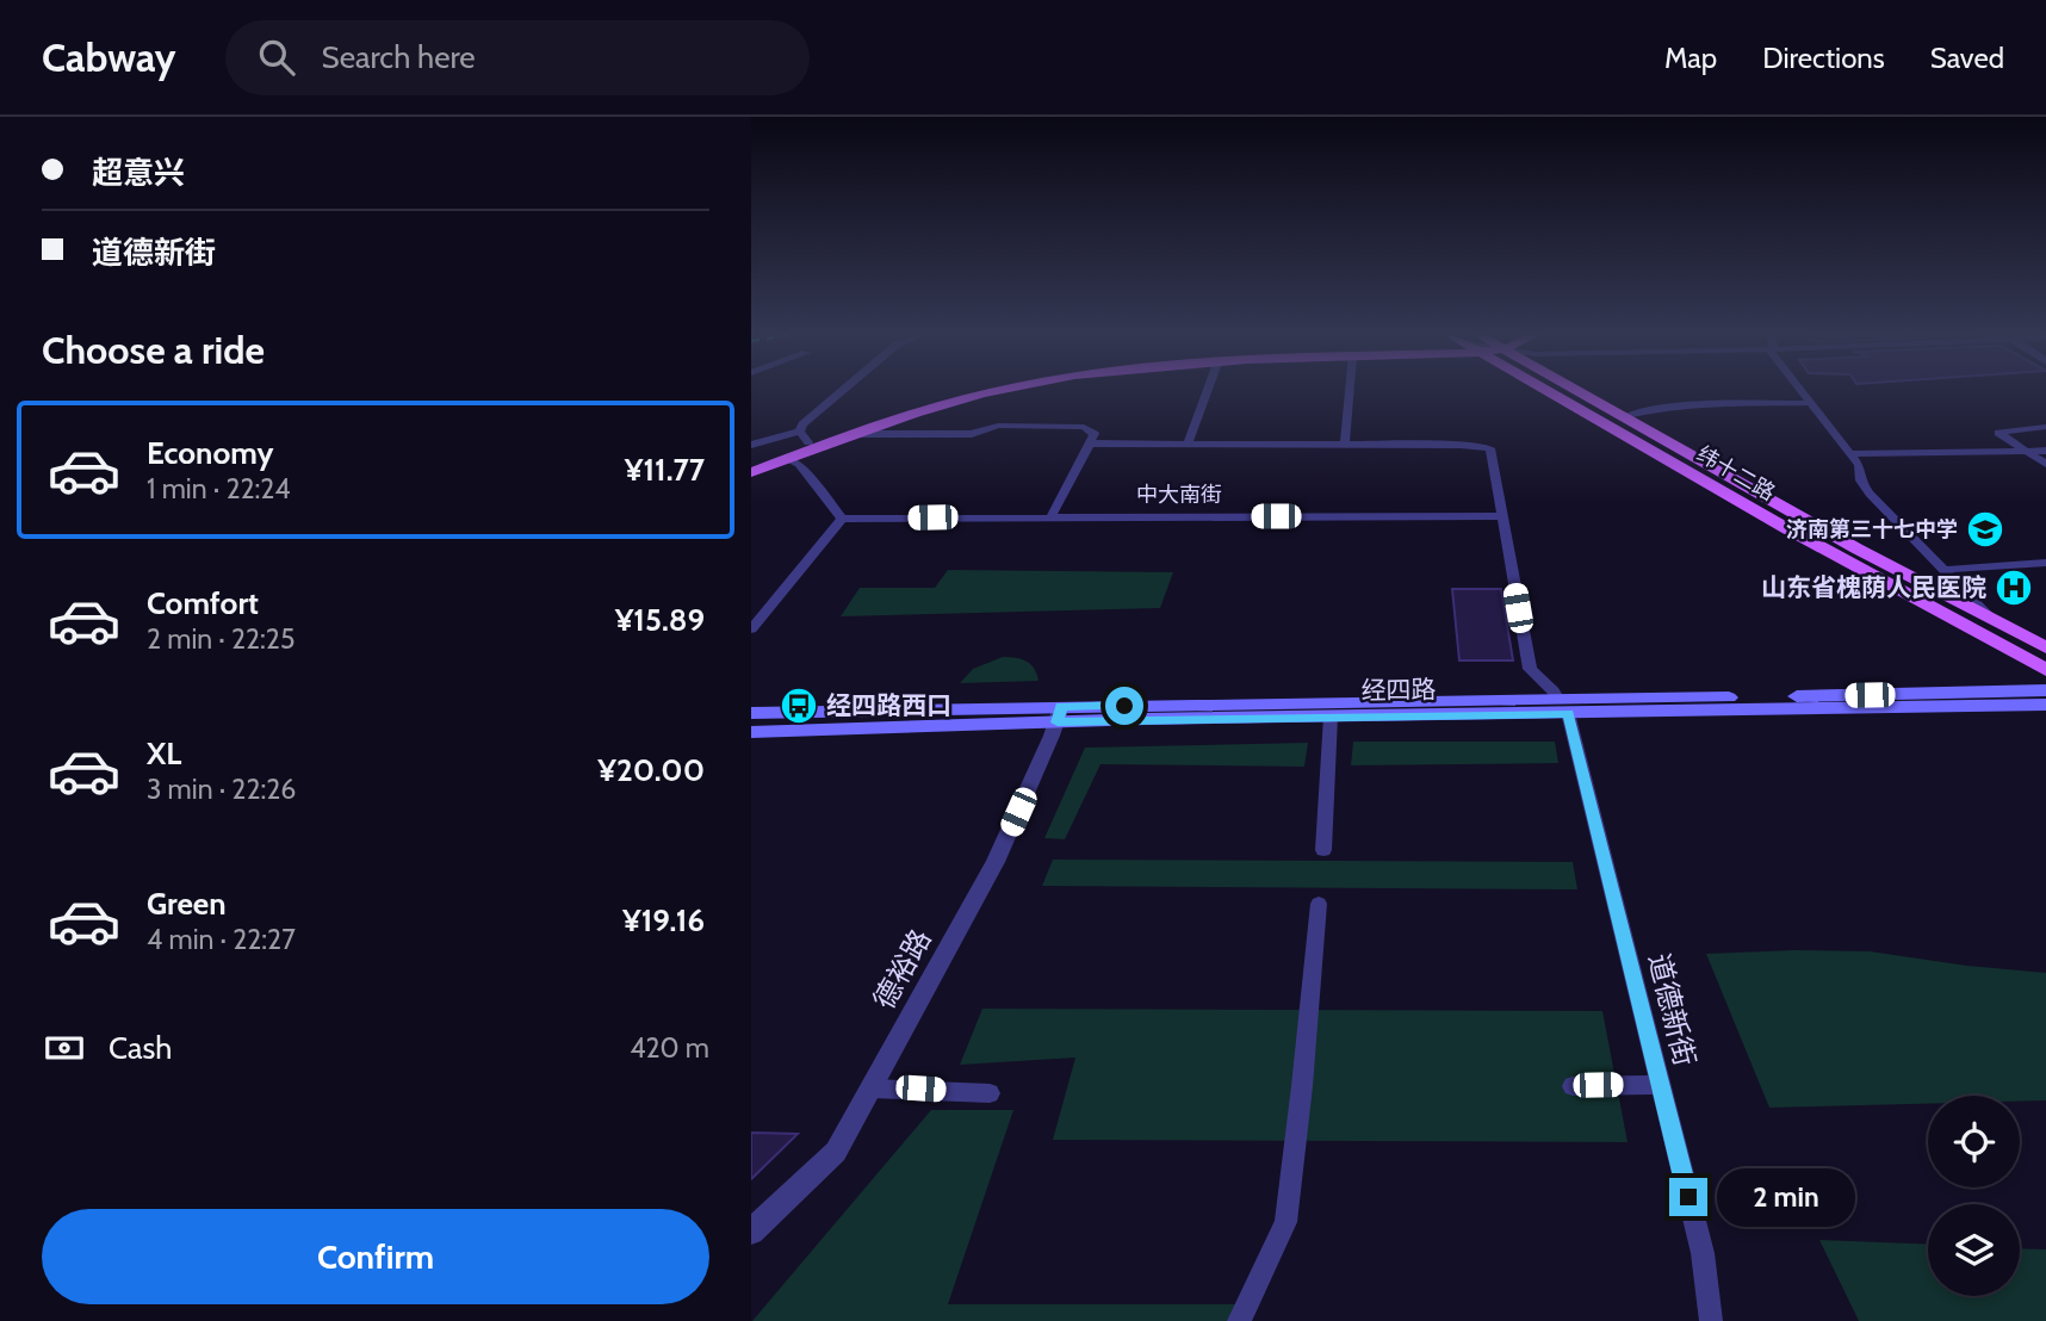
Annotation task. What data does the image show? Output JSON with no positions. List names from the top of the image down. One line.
{"streets":{"main road":["纬十二路","经四路"],"street":["中大南街","德裕路","道德新街"]},"crossings":[["经四路","德裕路"],["经四路","道德新街"]],"places":{"school or university":["济南第三十七中学"],"hospital":["山东省槐荫人民医院"],"bus stop":["经四路西口"]},"page":{"header":"Cabway","search":"Search here","nav":["Map","Directions","Saved"],"banner":["超意兴","道德新街"],"heading":"Choose a ride","list":[{"name":"Economy","note":"1 min · 22:24","value":"¥11.77"},{"name":"Comfort","note":"2 min · 22:25","value":"¥15.89"},{"name":"XL","note":"3 min · 22:26","value":"¥20.00"},{"name":"Green","note":"4 min · 22:27","value":"¥19.16"}],"pay":["Cash","420 m"],"bubble":"2 min","buttons":"Confirm"}}
